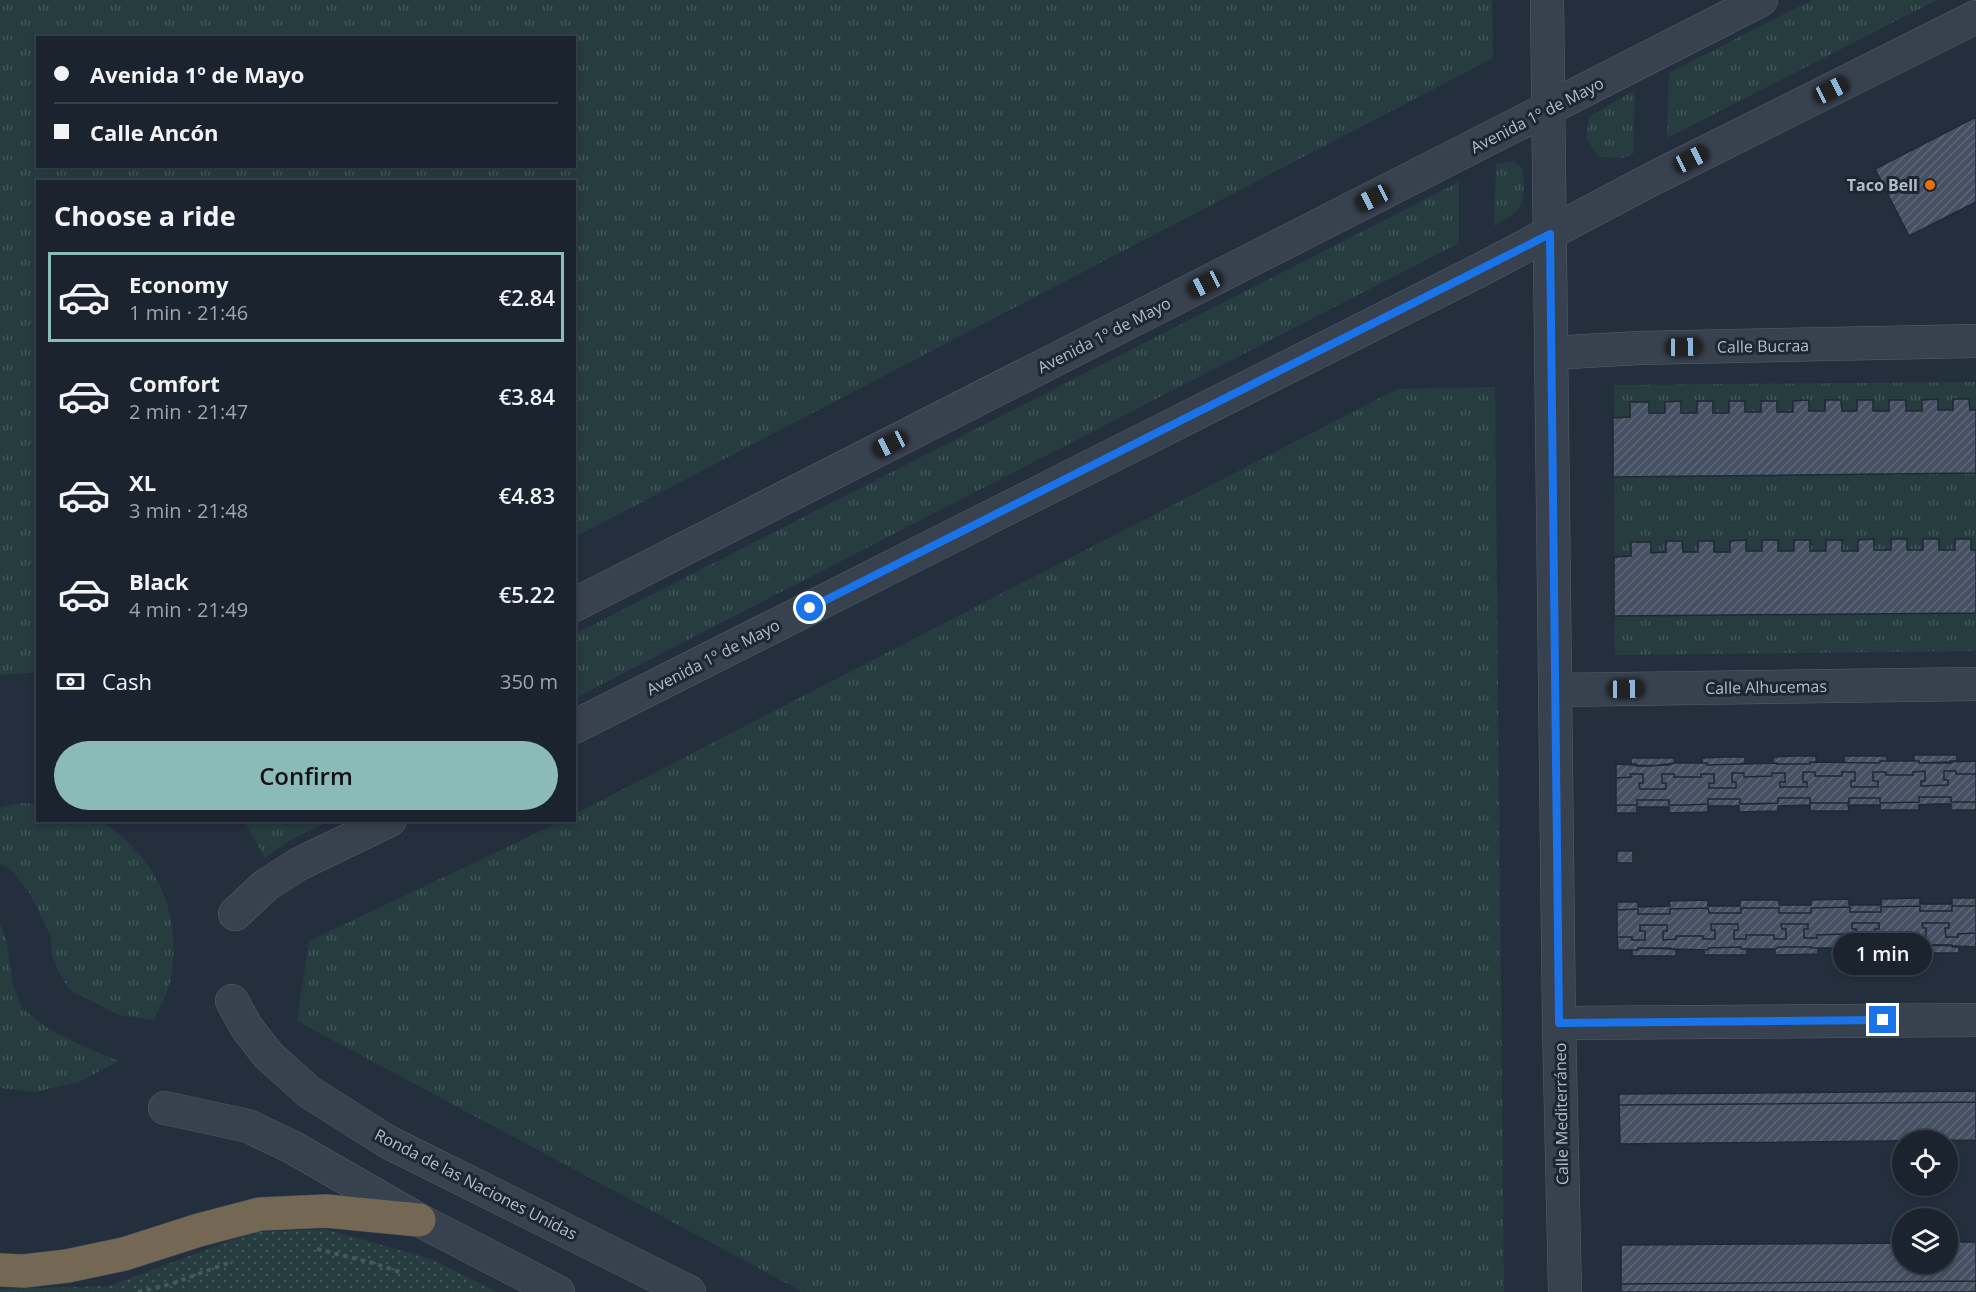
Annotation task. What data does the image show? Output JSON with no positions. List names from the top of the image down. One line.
{"streets":{"street":["Avenida 1º de Mayo","Calle Bucraa","Calle Alhucemas","Calle Mediterráneo","Ronda de las Naciones Unidas"]},"crossings":[["Avenida 1º de Mayo","Calle Mediterráneo"],["Calle Bucraa","Calle Mediterráneo"],["Calle Alhucemas","Calle Mediterráneo"]],"places":["Taco Bell"],"page":{"banner":["Avenida 1º de Mayo","Calle Ancón"],"heading":"Choose a ride","list":[{"name":"Economy","note":"1 min · 21:46","value":"€2.84"},{"name":"Comfort","note":"2 min · 21:47","value":"€3.84"},{"name":"XL","note":"3 min · 21:48","value":"€4.83"},{"name":"Black","note":"4 min · 21:49","value":"€5.22"}],"pay":["Cash","350 m"],"buttons":"Confirm","bubble":"1 min"}}
